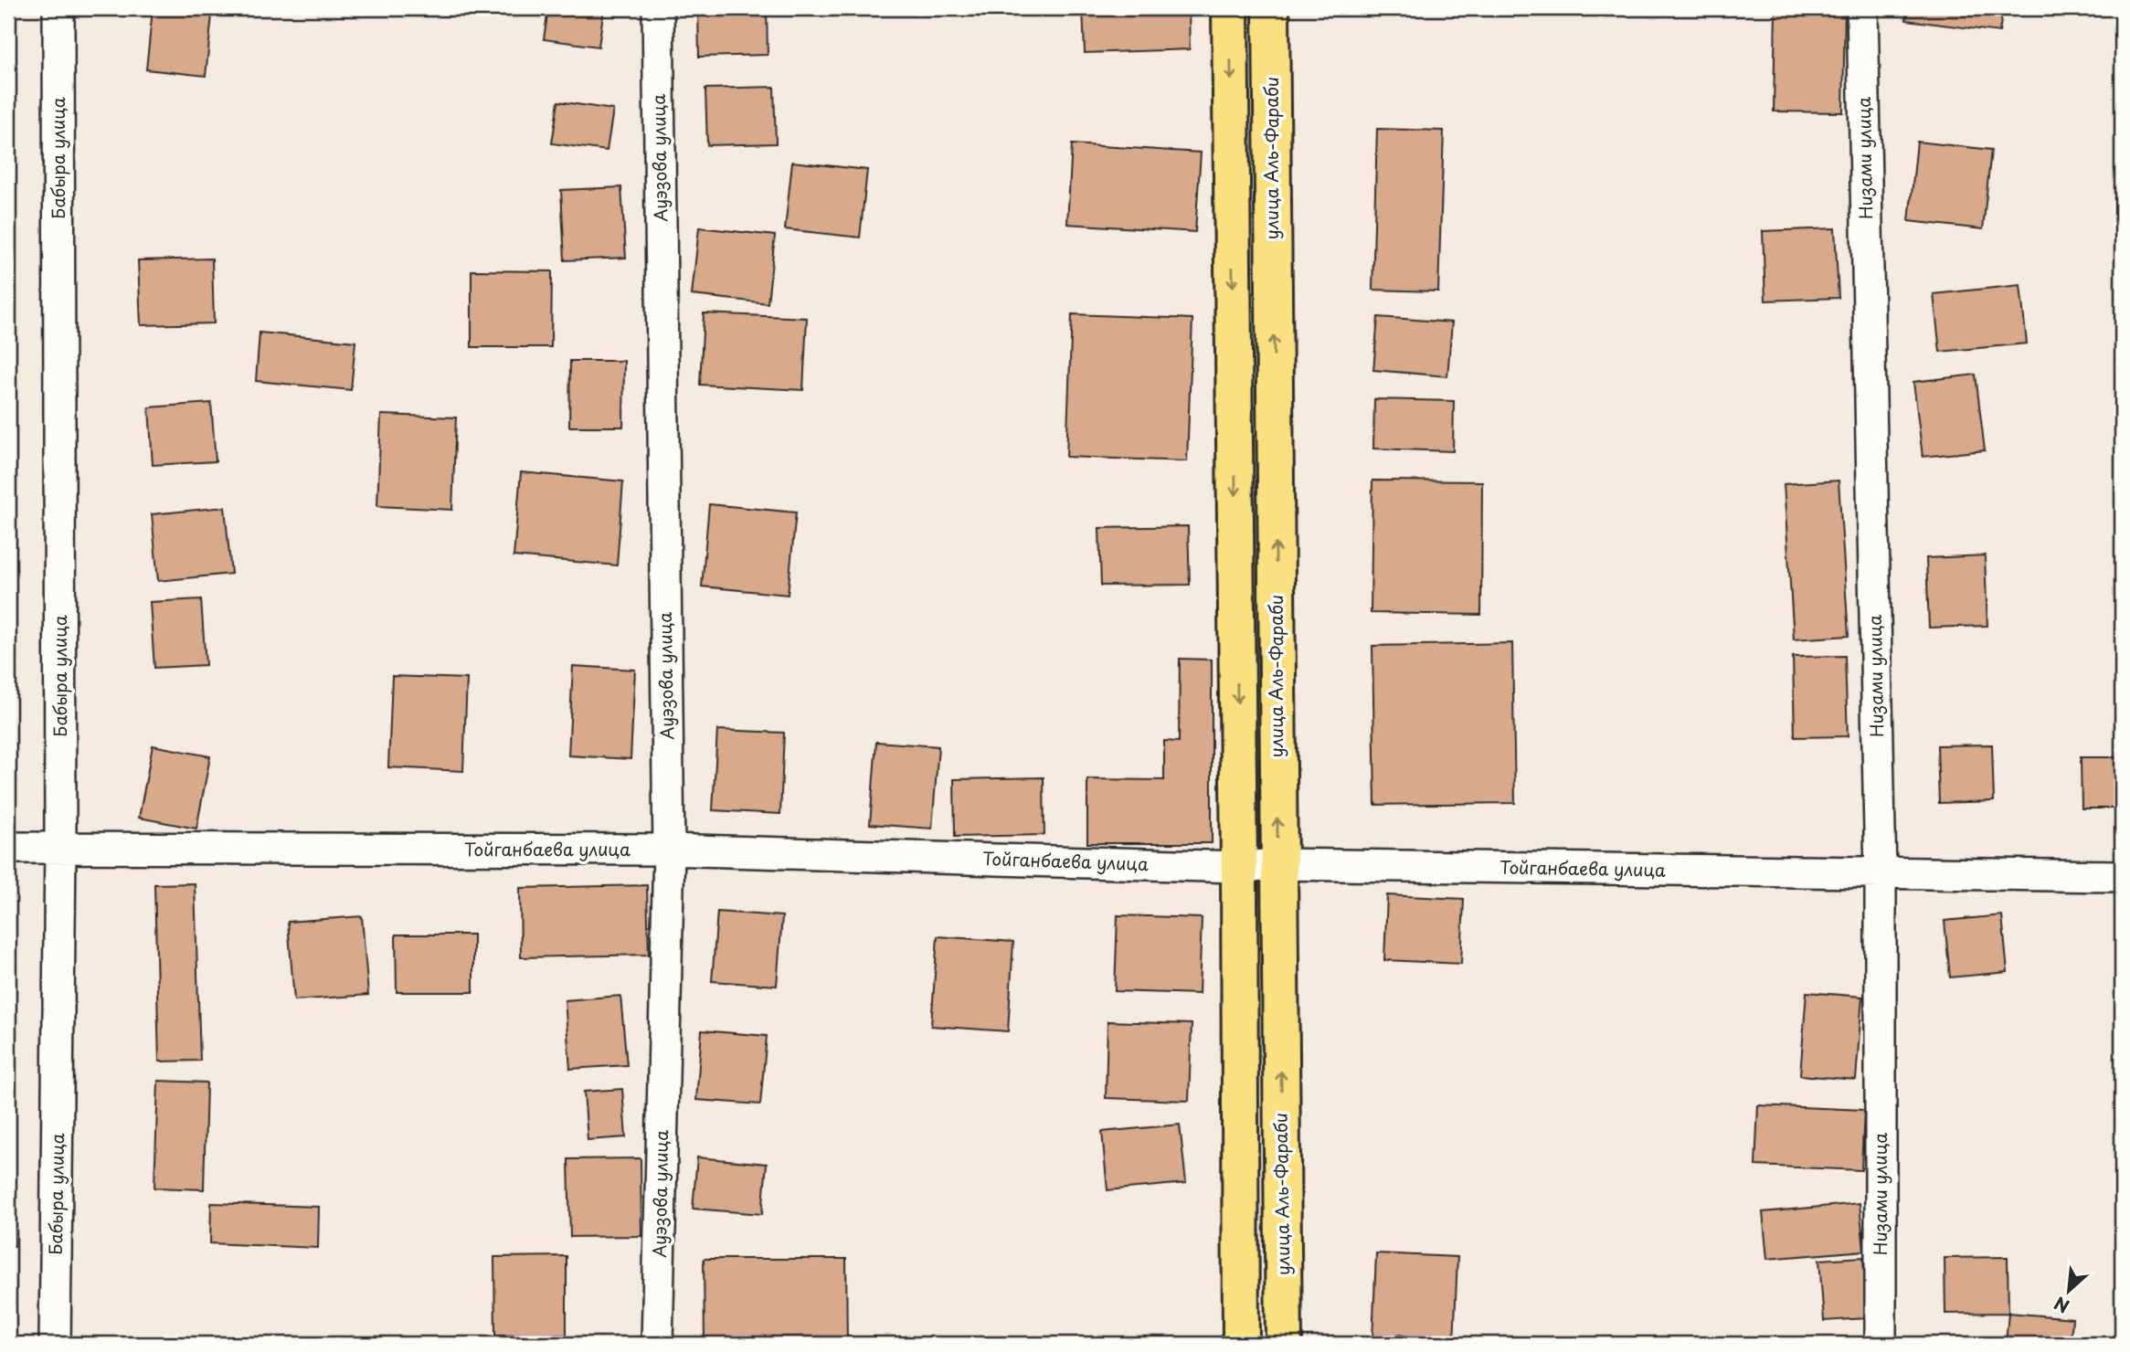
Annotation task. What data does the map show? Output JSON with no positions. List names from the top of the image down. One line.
{"streets":{"main road":["улица Аль-Фараби"],"street":["Бабыра улица","Ауэзова улица","Низами улица","Тойганбаева улица"]},"crossings":[["Бабыра улица","Тойганбаева улица"],["Ауэзова улица","Тойганбаева улица"],["улица Аль-Фараби","Тойганбаева улица"],["Низами улица","Тойганбаева улица"]],"north":"bottom left"}
